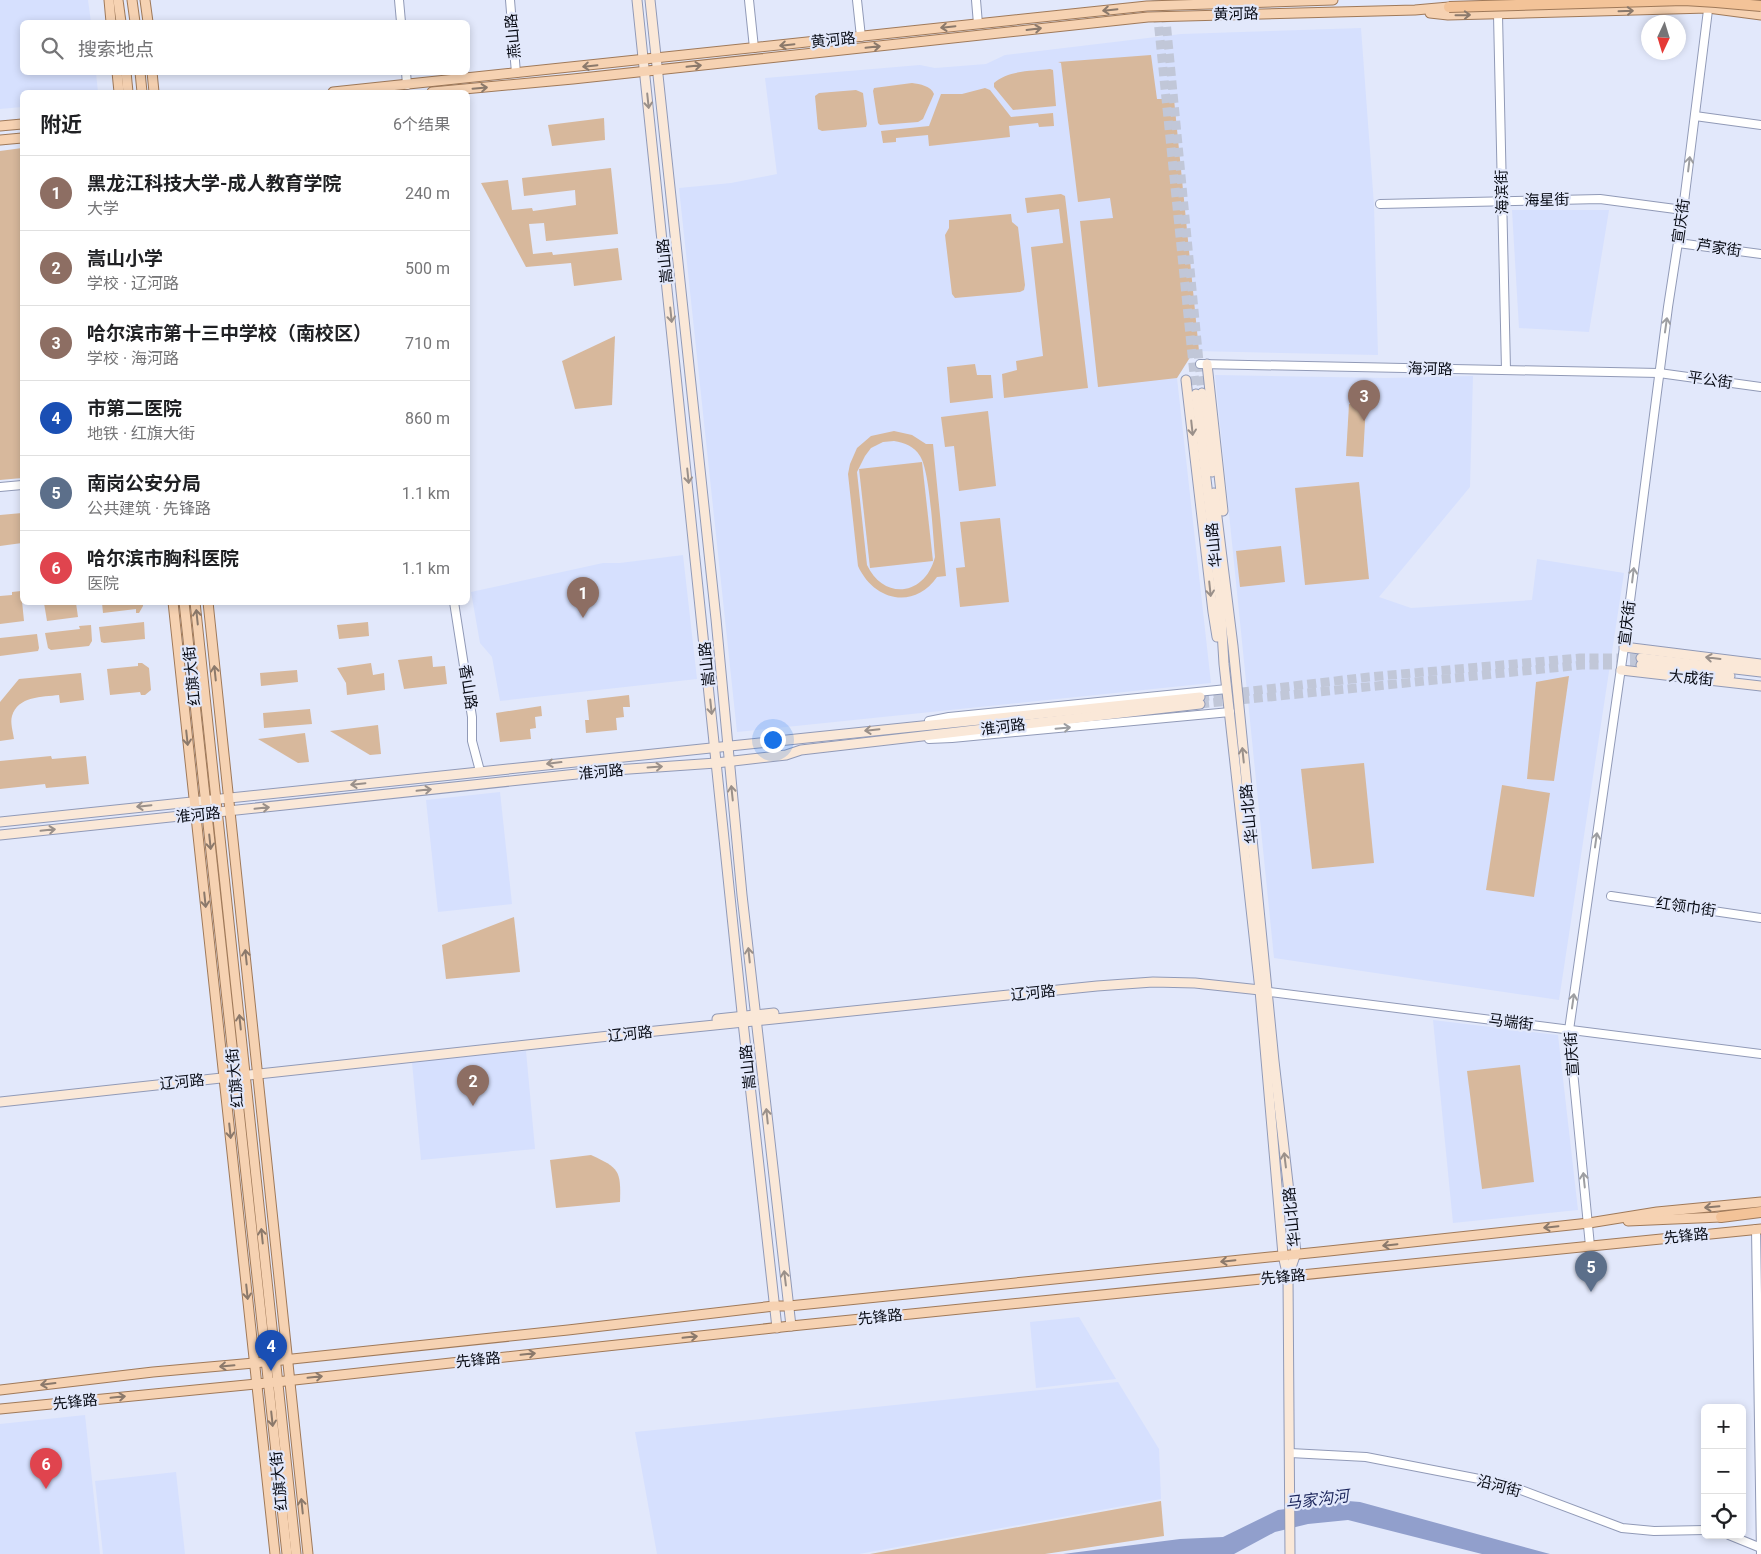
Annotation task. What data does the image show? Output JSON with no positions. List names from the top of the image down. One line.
{"streets":{"main road":["黄河路","嵩山路","华山路","红旗大街","大成街","淮河路","华山北路","辽河路","先锋路"],"street":["燕山路","海滨街","海星街","宣庆街","芦家街","海河路","平公街","香山路","红领巾街","马端街","沿河街"]},"crossings":[["黄河路","燕山路"],["黄河路","海滨街"],["黄河路","宣庆街"],["黄河路","嵩山路"],["海滨街","海星街"],["海滨街","海河路"],["海星街","宣庆街"],["宣庆街","芦家街"],["宣庆街","海河路"],["宣庆街","平公街"],["宣庆街","大成街"],["宣庆街","马端街"],["宣庆街","先锋路"],["嵩山路","淮河路"],["嵩山路","辽河路"],["嵩山路","先锋路"],["海河路","平公街"],["海河路","华山路"],["华山路","华山北路"],["红旗大街","淮河路"],["红旗大街","辽河路"],["红旗大街","先锋路"],["香山路","淮河路"],["华山北路","辽河路"],["华山北路","马端街"],["华山北路","先锋路"],["辽河路","马端街"]],"one_way":["宣庆街"],"water":["马家沟河"],"north":"bottom","page":{"search":"搜索地点","heading":["附近","6个结果"],"list":[{"mark":"1","name":"黑龙江科技大学-成人教育学院","note":"大学","value":"240 m"},{"mark":"2","name":"嵩山小学","note":"学校 · 辽河路","value":"500 m"},{"mark":"3","name":"哈尔滨市第十三中学校（南校区）","note":"学校 · 海河路","value":"710 m"},{"mark":"4","name":"市第二医院","note":"地铁 · 红旗大街","value":"860 m"},{"mark":"5","name":"南岗公安分局","note":"公共建筑 · 先锋路","value":"1.1 km"},{"mark":"6","name":"哈尔滨市胸科医院","note":"医院","value":"1.1 km"}],"pins":["3","1","2","5","4","6"],"map_buttons":["+","−"]}}
